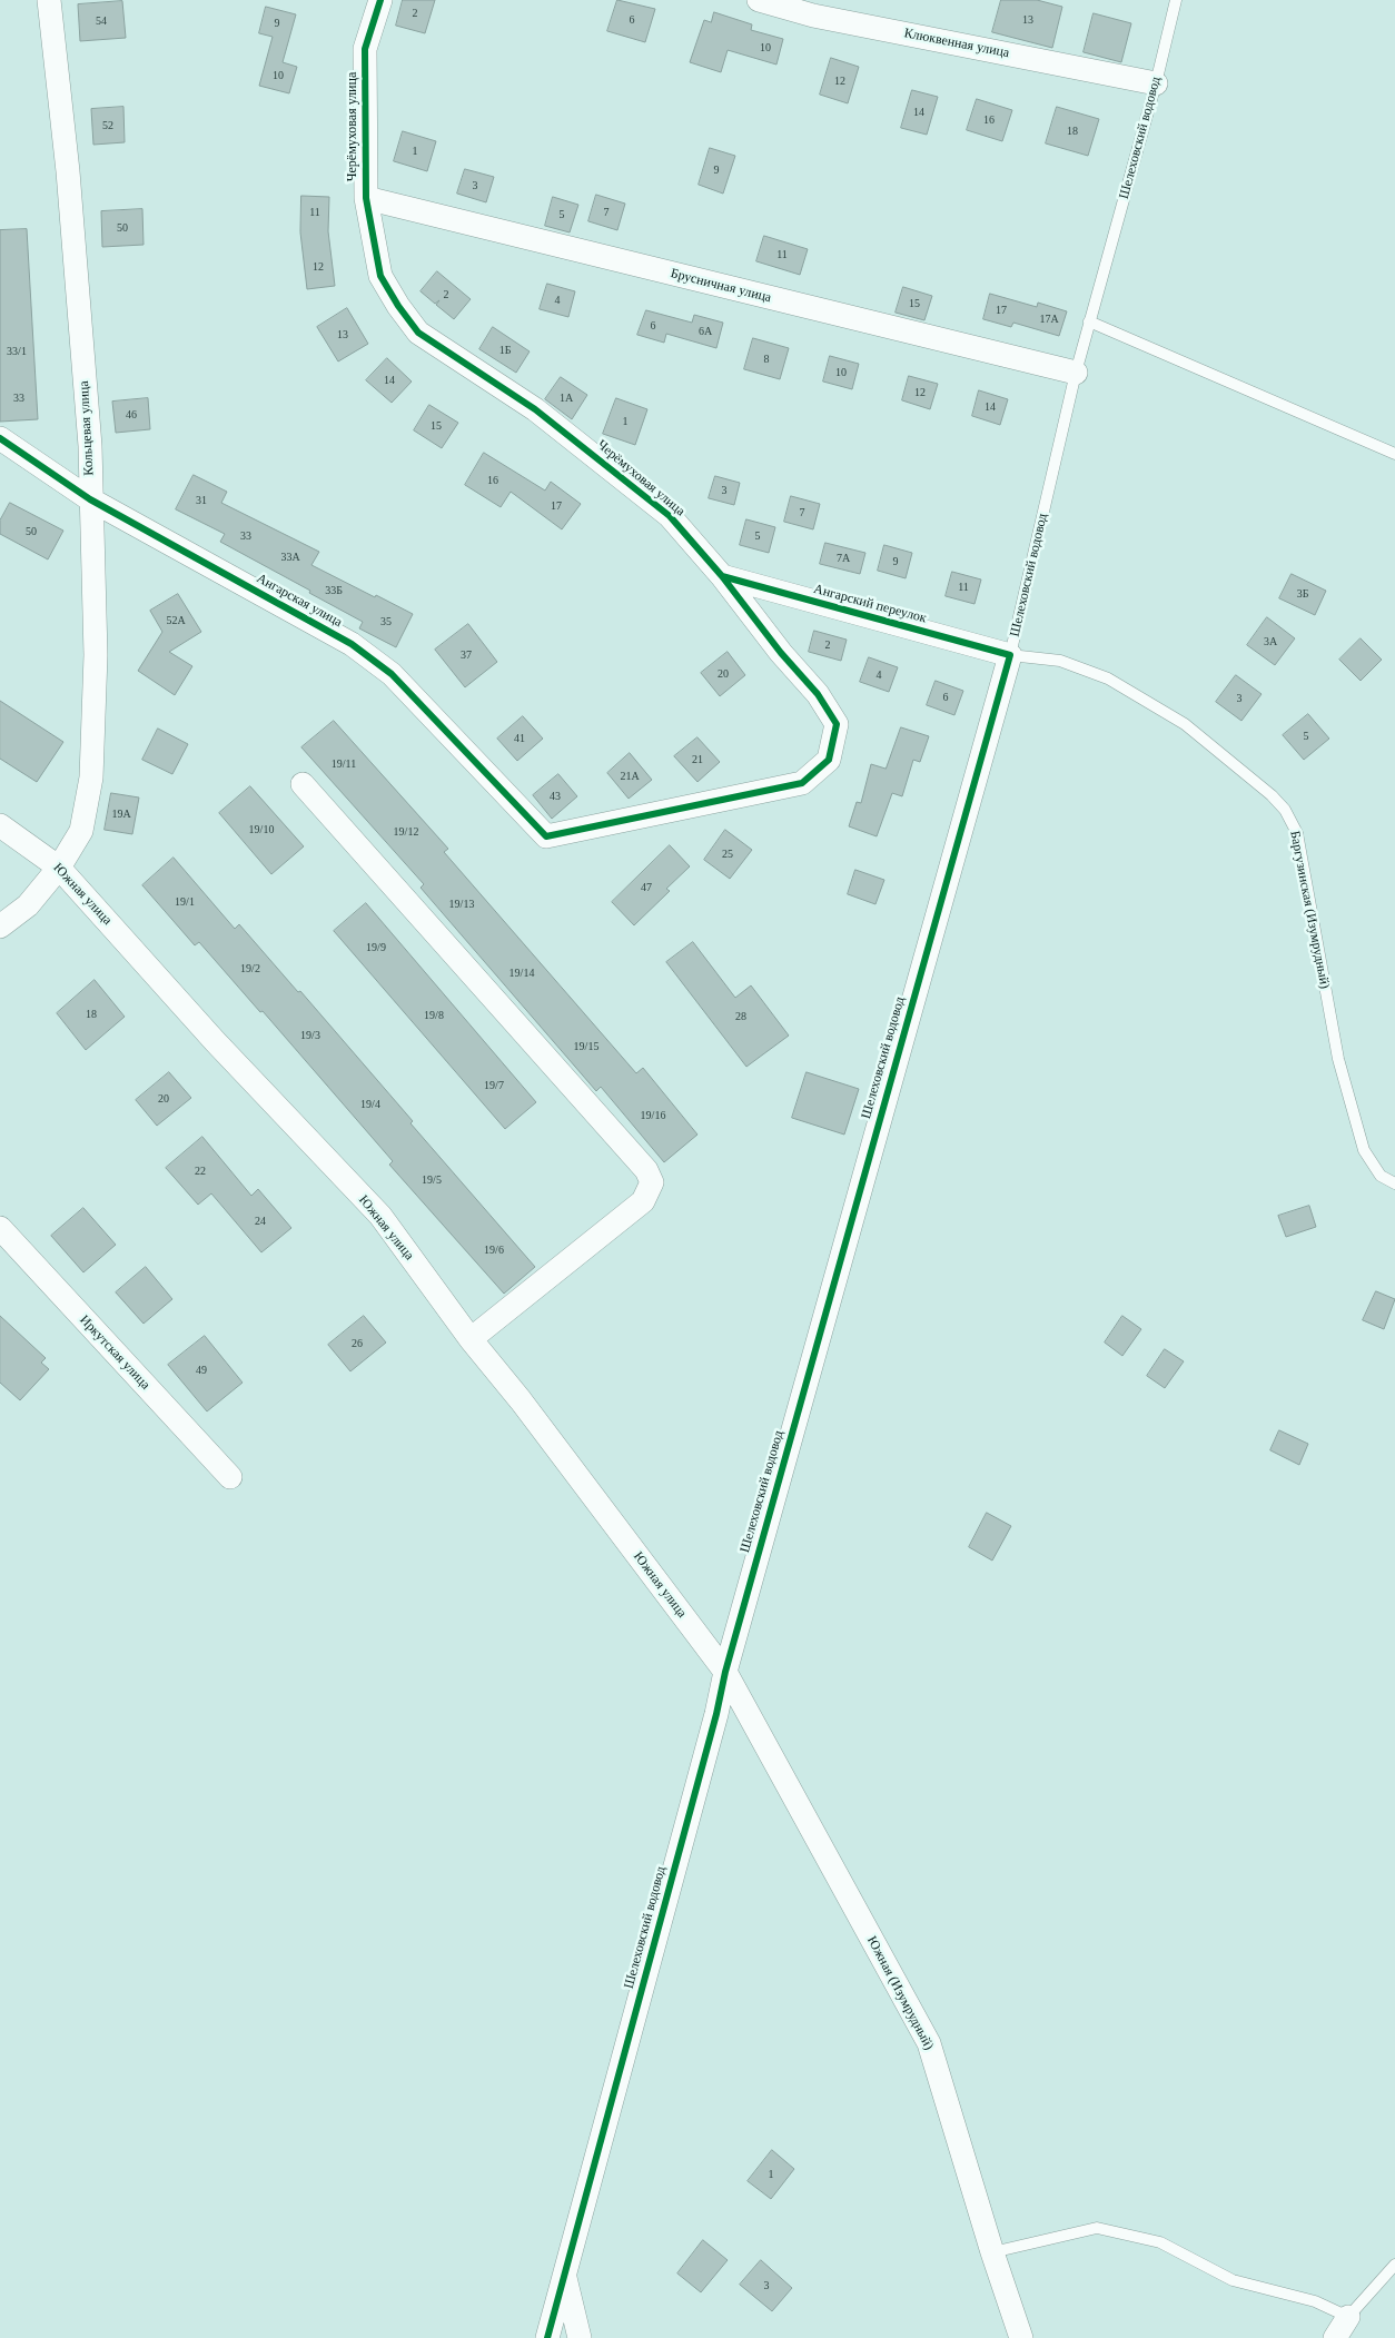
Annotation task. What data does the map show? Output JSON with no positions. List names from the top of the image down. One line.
{"streets":{"street":["Клюквенная улица","Черёмуховая улица","Шелеховский водовод","Брусничная улица","Кольцевая улица","Ангарская улица","Ангарский переулок","Южная улица","Иркутская улица","Южная (Изумрудный)"],"lane":["Баргузинская (Изумрудный)"]},"crossings":[["Клюквенная улица","Шелеховский водовод"],["Черёмуховая улица","Брусничная улица"],["Черёмуховая улица","Ангарская улица"],["Черёмуховая улица","Ангарский переулок"],["Шелеховский водовод","Брусничная улица"],["Шелеховский водовод","Ангарский переулок"],["Шелеховский водовод","Южная улица"],["Шелеховский водовод","Баргузинская (Изумрудный)"],["Шелеховский водовод","Южная (Изумрудный)"],["Кольцевая улица","Ангарская улица"],["Кольцевая улица","Южная улица"],["Ангарский переулок","Баргузинская (Изумрудный)"],["Южная улица","Южная (Изумрудный)"]],"house_numbers":["2","6","13","54","9","10","10","12","14","16","52","18","1","9","3","11","7","5","50","11","12","2","4","15","17","17А","6","6А","13","1Б","33/1","8","10","14","12","33","1А","14","46","1","15","16","3","31","17","7","50","33","5","33А","7А","9","11","33Б","3Б","52А","35","3А","2","37","20","4","6","3","5","41","21","19/11","21А","43","19А","19/10","19/12","25","47","19/1","19/13","19/9","19/2","19/14","18","19/8","28","19/3","19/15","19/7","20","19/4","19/16","22","19/5","24","19/6","26","49","1","3"]}
